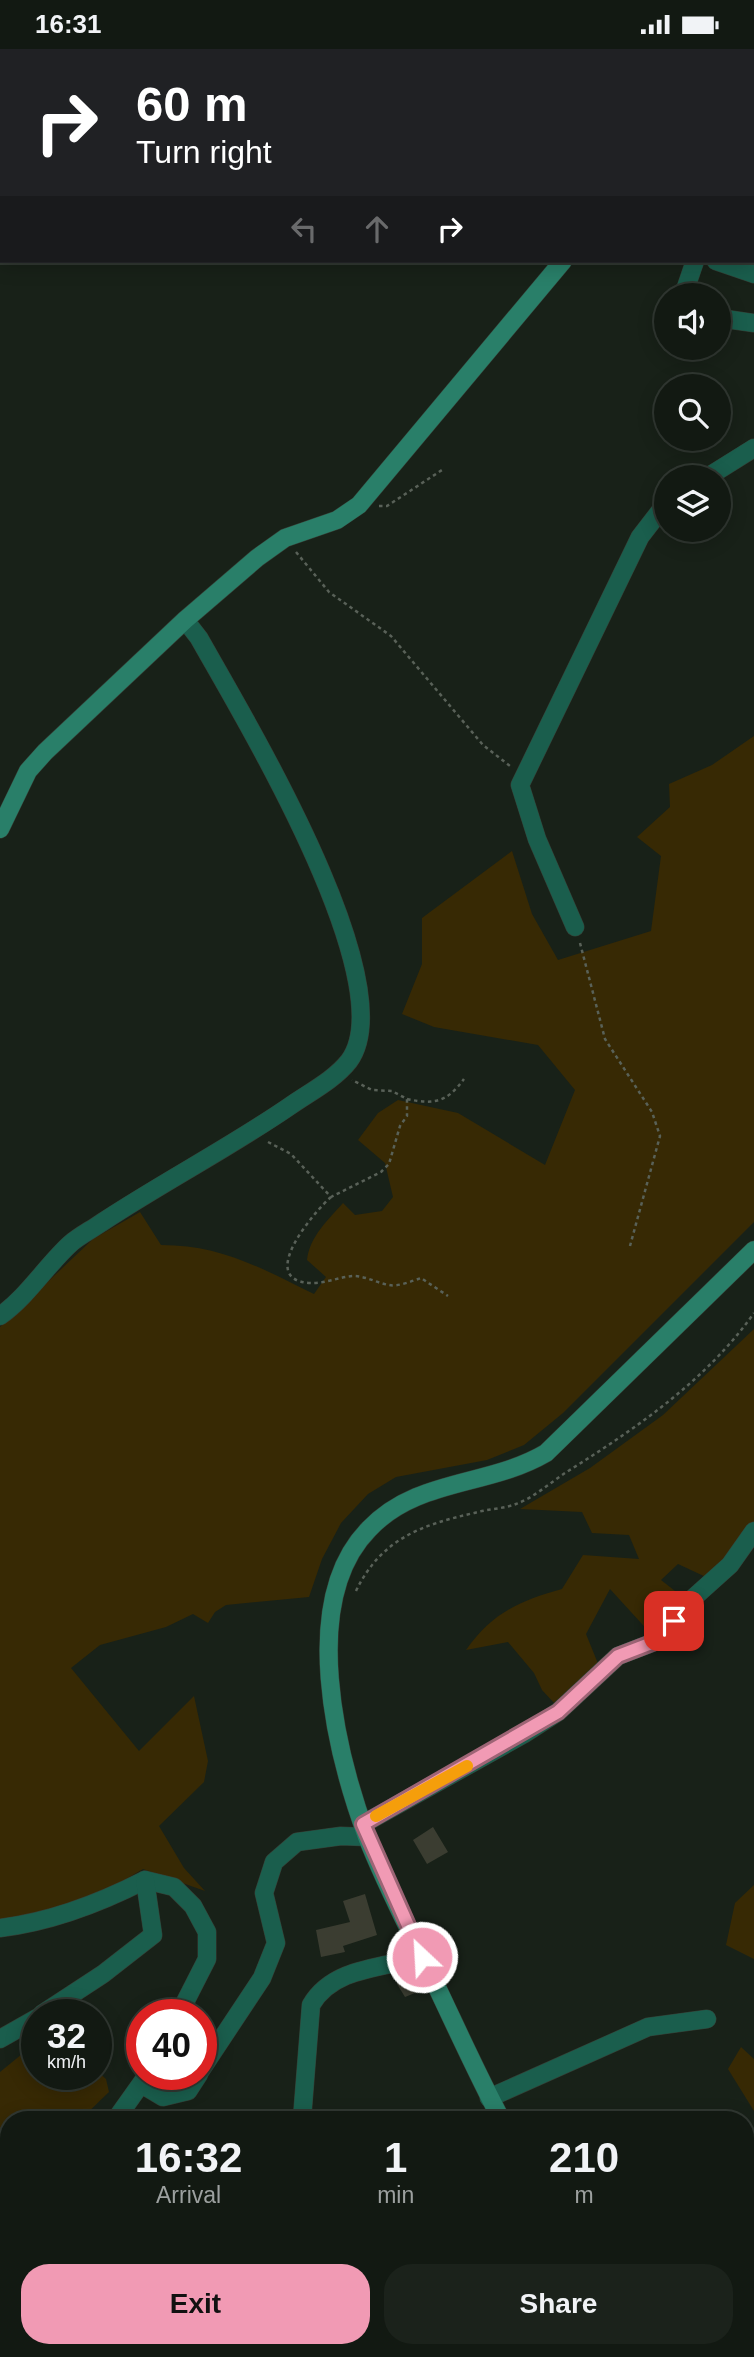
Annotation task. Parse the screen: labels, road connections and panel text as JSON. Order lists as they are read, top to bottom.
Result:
{
  "page": {
    "status": "16:31",
    "turn": ["60 m", "Turn right"],
    "speed": "32 km/h",
    "limit": "40",
    "eta": [
      "16:32",
      "Arrival",
      "1",
      "min",
      "210",
      "m"
    ],
    "buttons": ["Exit", "Share"]
  }
}
